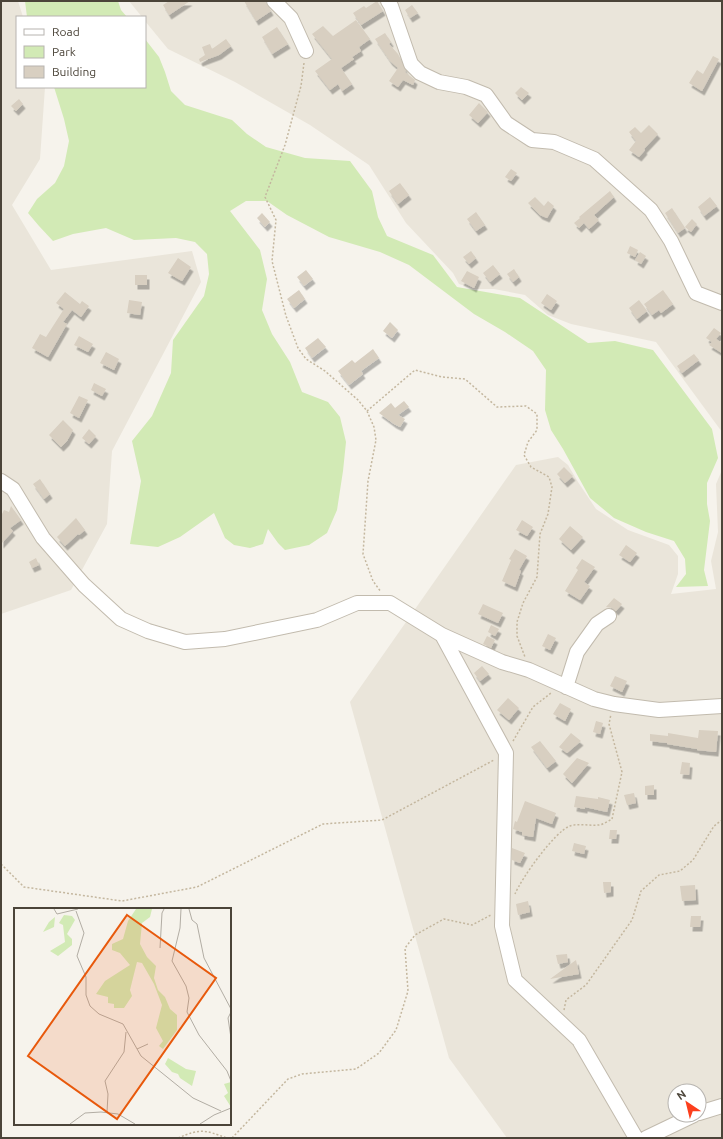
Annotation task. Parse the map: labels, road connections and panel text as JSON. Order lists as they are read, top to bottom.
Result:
{
  "legend": ["Road", "Park", "Building"],
  "north": "top left"
}
